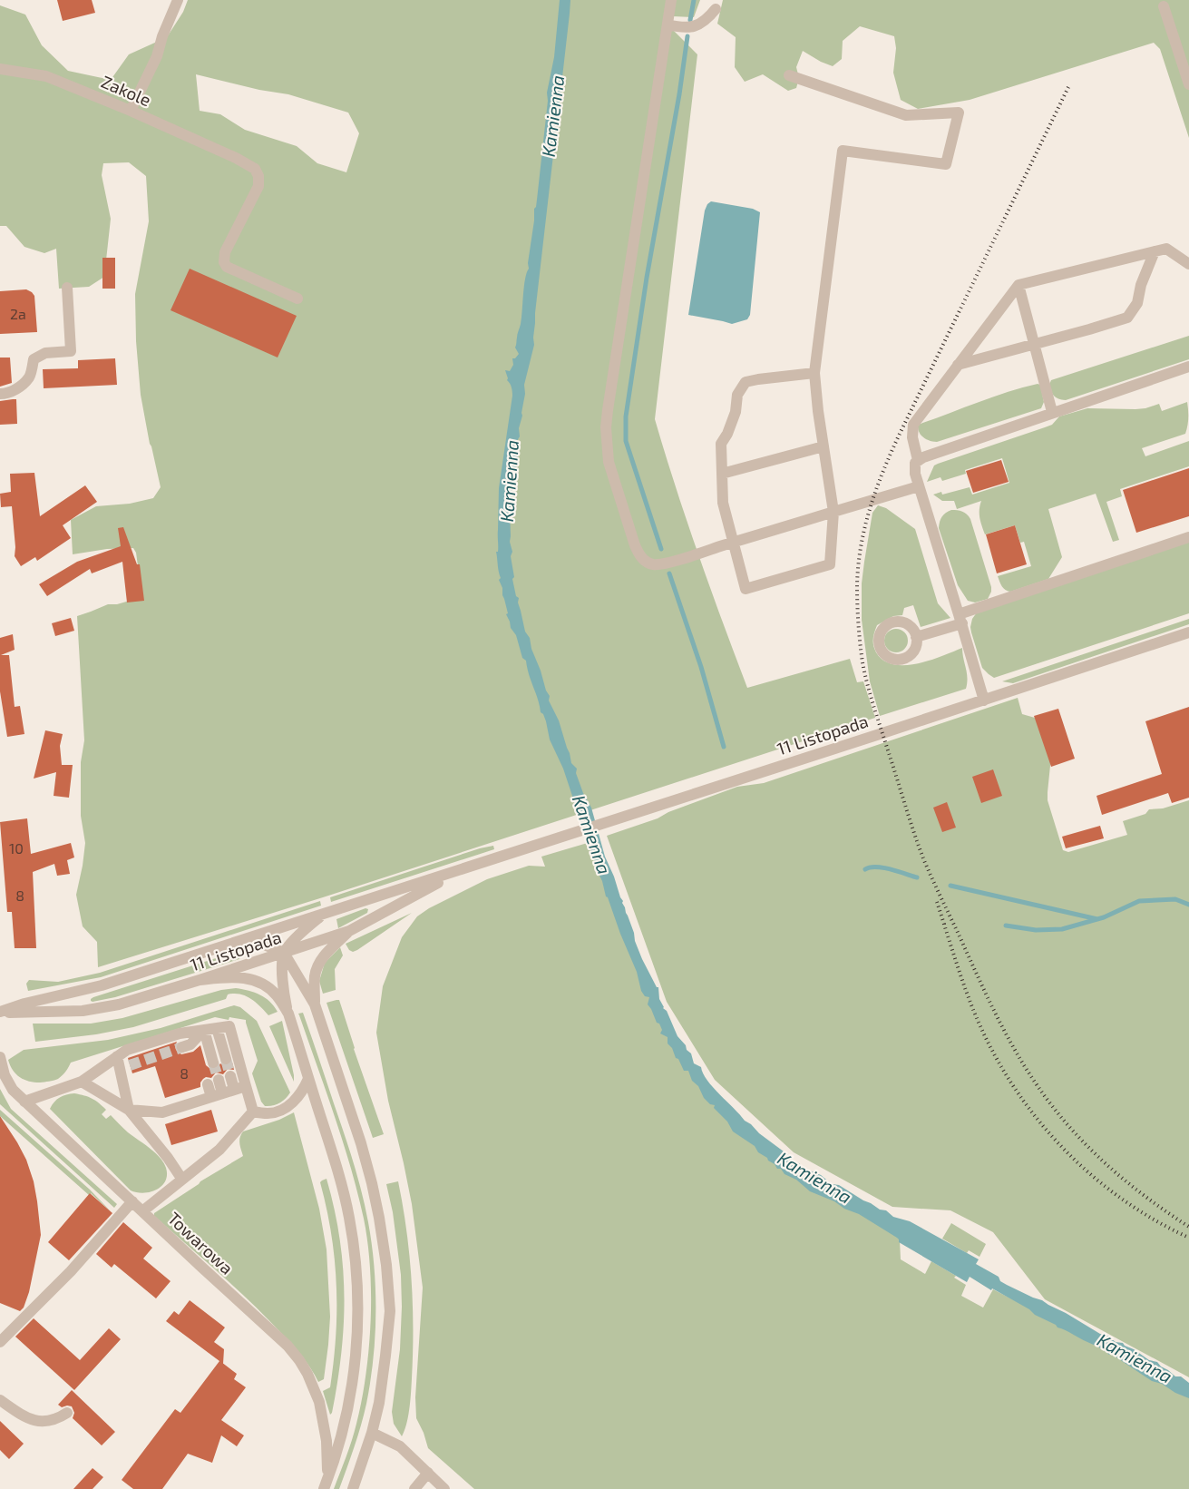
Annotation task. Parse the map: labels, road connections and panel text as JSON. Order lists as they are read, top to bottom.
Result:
{
  "streets": {
    "street": ["Zakole", "11 Listopada", "Towarowa"]
  },
  "water": ["Kamienna"],
  "house_numbers": [
    "2a",
    "10",
    "8",
    "8"
  ]
}
